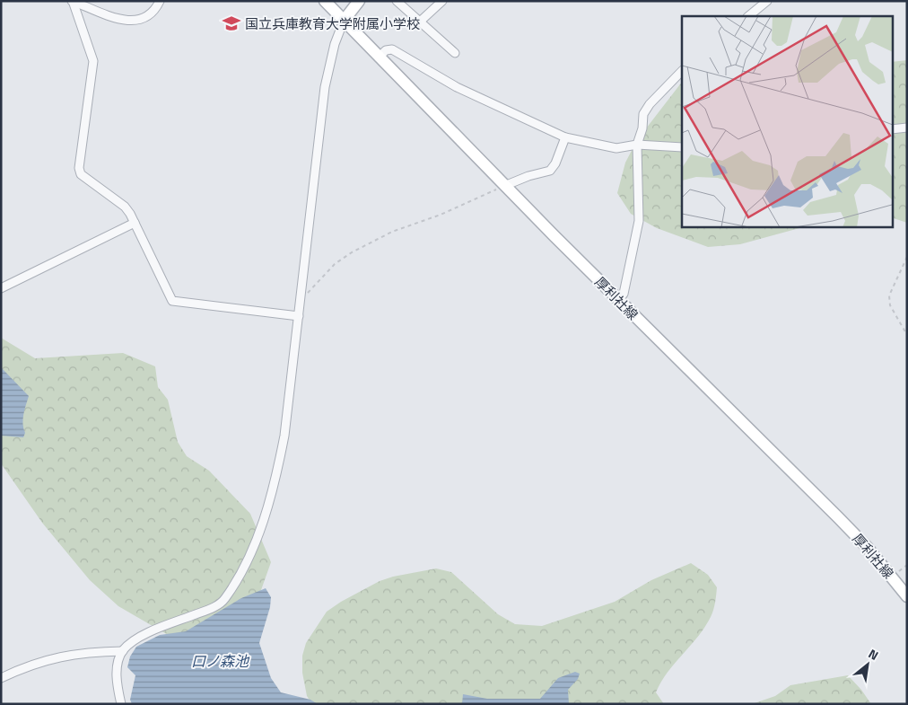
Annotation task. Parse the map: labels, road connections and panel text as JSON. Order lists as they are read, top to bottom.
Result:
{
  "streets": {
    "main road": ["厚利社線"]
  },
  "water": ["口ノ森池"],
  "places": {
    "school or university": ["国立兵庫教育大学附属小学校"]
  },
  "north": "top right"
}
